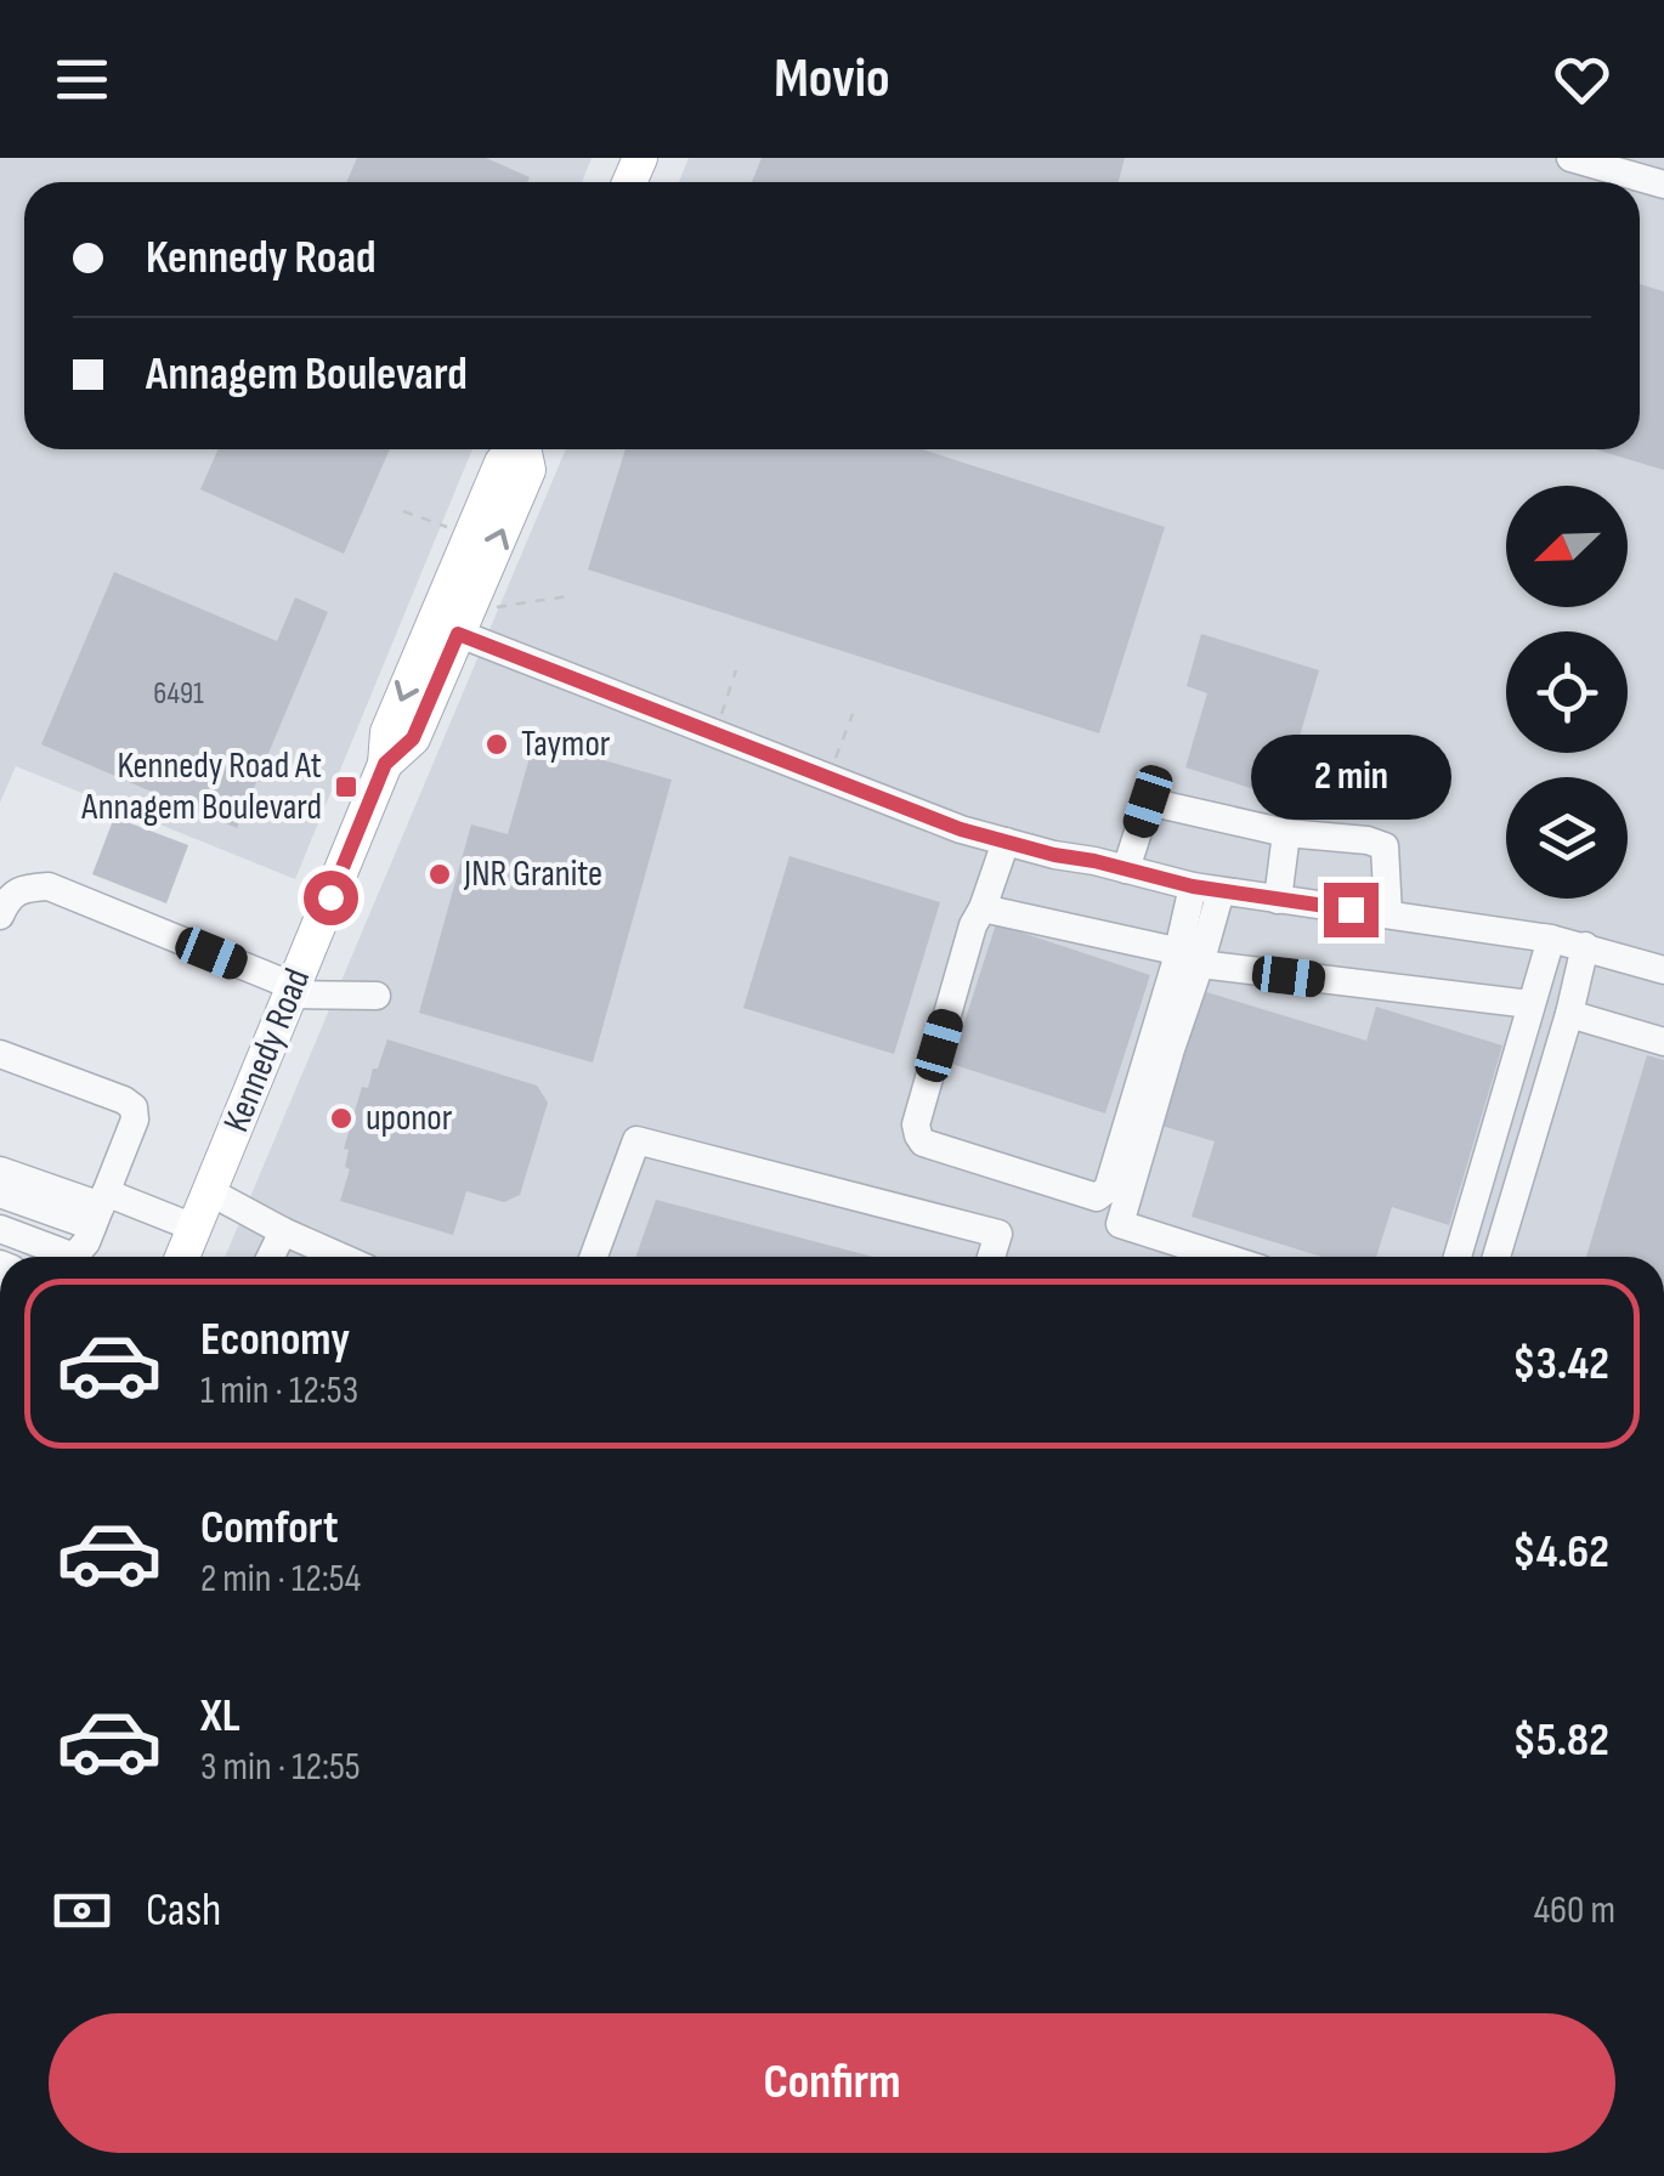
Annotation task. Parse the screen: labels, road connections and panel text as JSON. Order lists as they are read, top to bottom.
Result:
{
  "streets": {
    "main road": ["Kennedy Road"]
  },
  "places": {
    "other": ["Taymor", "JNR Granite", "uponor"],
    "transit": ["Kennedy Road At Annagem Boulevard"]
  },
  "house_numbers": ["6491"],
  "north": "bottom left",
  "page": {
    "header": "Movio",
    "banner": ["Kennedy Road", "Annagem Boulevard"],
    "bubble": "2 min",
    "list": [
      {
        "name": "Economy",
        "note": "1 min · 12:53",
        "value": "$3.42"
      },
      {
        "name": "Comfort",
        "note": "2 min · 12:54",
        "value": "$4.62"
      },
      {
        "name": "XL",
        "note": "3 min · 12:55",
        "value": "$5.82"
      }
    ],
    "pay": ["Cash", "460 m"],
    "buttons": "Confirm"
  }
}
